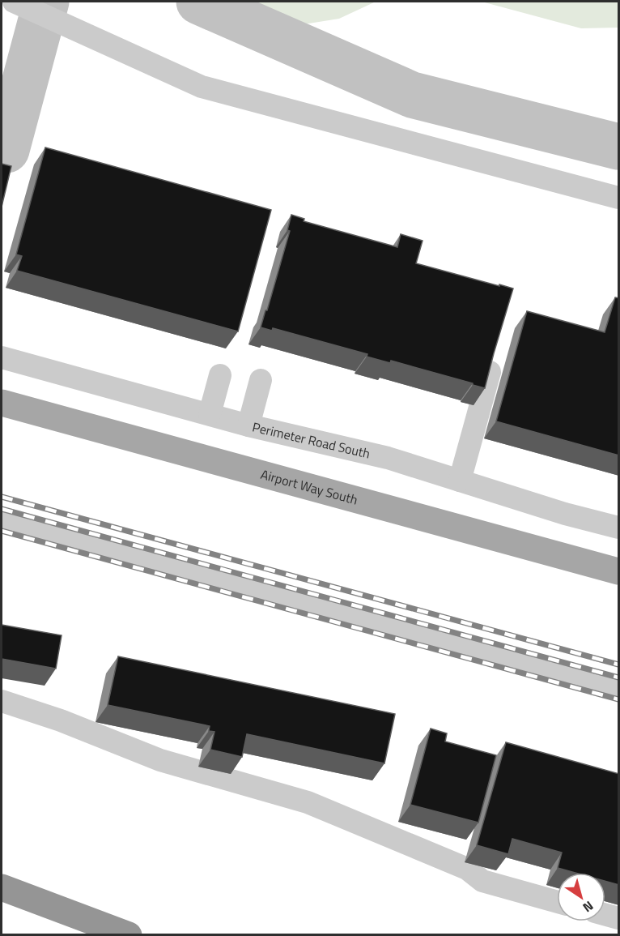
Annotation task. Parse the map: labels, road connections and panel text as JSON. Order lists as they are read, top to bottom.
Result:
{
  "streets": {
    "main road": ["Airport Way South"],
    "street": ["Perimeter Road South"]
  },
  "north": "bottom right"
}
